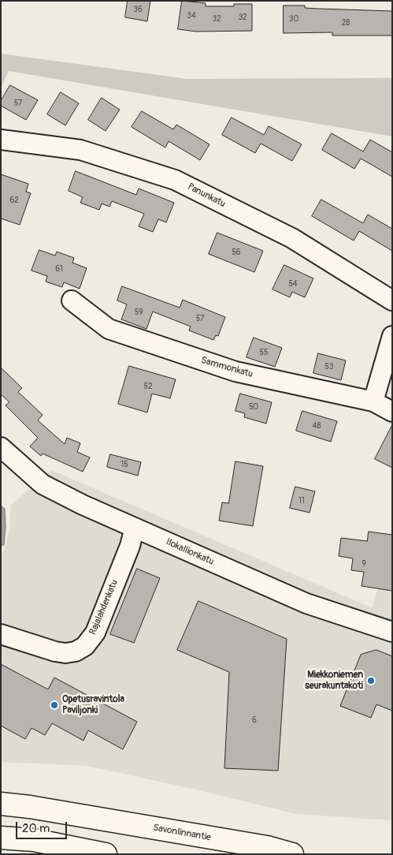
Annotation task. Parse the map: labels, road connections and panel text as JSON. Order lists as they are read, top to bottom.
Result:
{
  "streets": {
    "highway": ["Savonlinnantie"],
    "street": [
      "Panunkatu",
      "Sammonkatu",
      "Ilokallionkatu",
      "Rajalahdenkatu"
    ]
  },
  "crossings": [
    ["Ilokallionkatu", "Rajalahdenkatu"]
  ],
  "places": ["Miekkoniemen seurakuntakoti", "Opetusravintola Paviljonki"],
  "house_numbers": [
    "36",
    "34",
    "32",
    "32",
    "30",
    "28",
    "57",
    "62",
    "56",
    "61",
    "54",
    "59",
    "57",
    "55",
    "53",
    "52",
    "50",
    "48",
    "15",
    "11",
    "9",
    "6"
  ],
  "scale_bar": "20 m"
}
